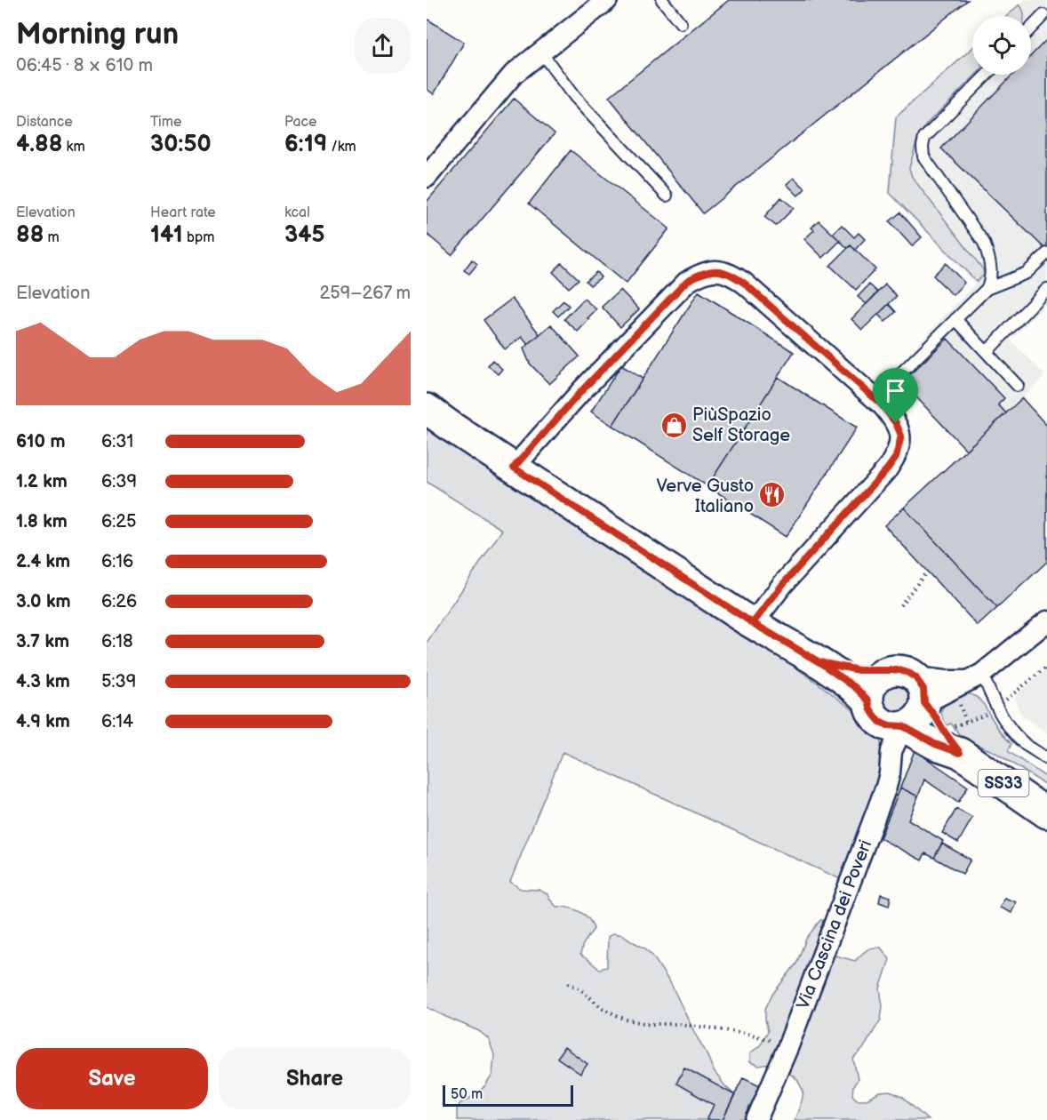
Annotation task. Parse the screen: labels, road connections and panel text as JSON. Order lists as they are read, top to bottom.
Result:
{
  "streets": {
    "main road": ["SS33"],
    "street": ["Via Cascina dei Poveri"]
  },
  "places": {
    "shop": ["PiùSpazio Self Storage"],
    "restaurant": ["Verve Gusto Italiano"]
  },
  "scale_bar": "50 m",
  "page": {
    "heading": ["Morning run", "06:45 · 8 × 610 m"],
    "stats": [
      ["Distance", "4.88 km"],
      ["Time", "30:50"],
      ["Pace", "6:19 /km"],
      ["Elevation", "88 m"],
      ["Heart rate", "141 bpm"],
      ["kcal", "345"]
    ],
    "chart": ["Elevation", "259–267 m"],
    "list": [
      {
        "name": "610 m",
        "note": "6:31"
      },
      {
        "name": "1.2 km",
        "note": "6:39"
      },
      {
        "name": "1.8 km",
        "note": "6:25"
      },
      {
        "name": "2.4 km",
        "note": "6:16"
      },
      {
        "name": "3.0 km",
        "note": "6:26"
      },
      {
        "name": "3.7 km",
        "note": "6:18"
      },
      {
        "name": "4.3 km",
        "note": "5:39"
      },
      {
        "name": "4.9 km",
        "note": "6:14"
      }
    ],
    "buttons": ["Save", "Share"],
    "scale": "50 m"
  }
}
